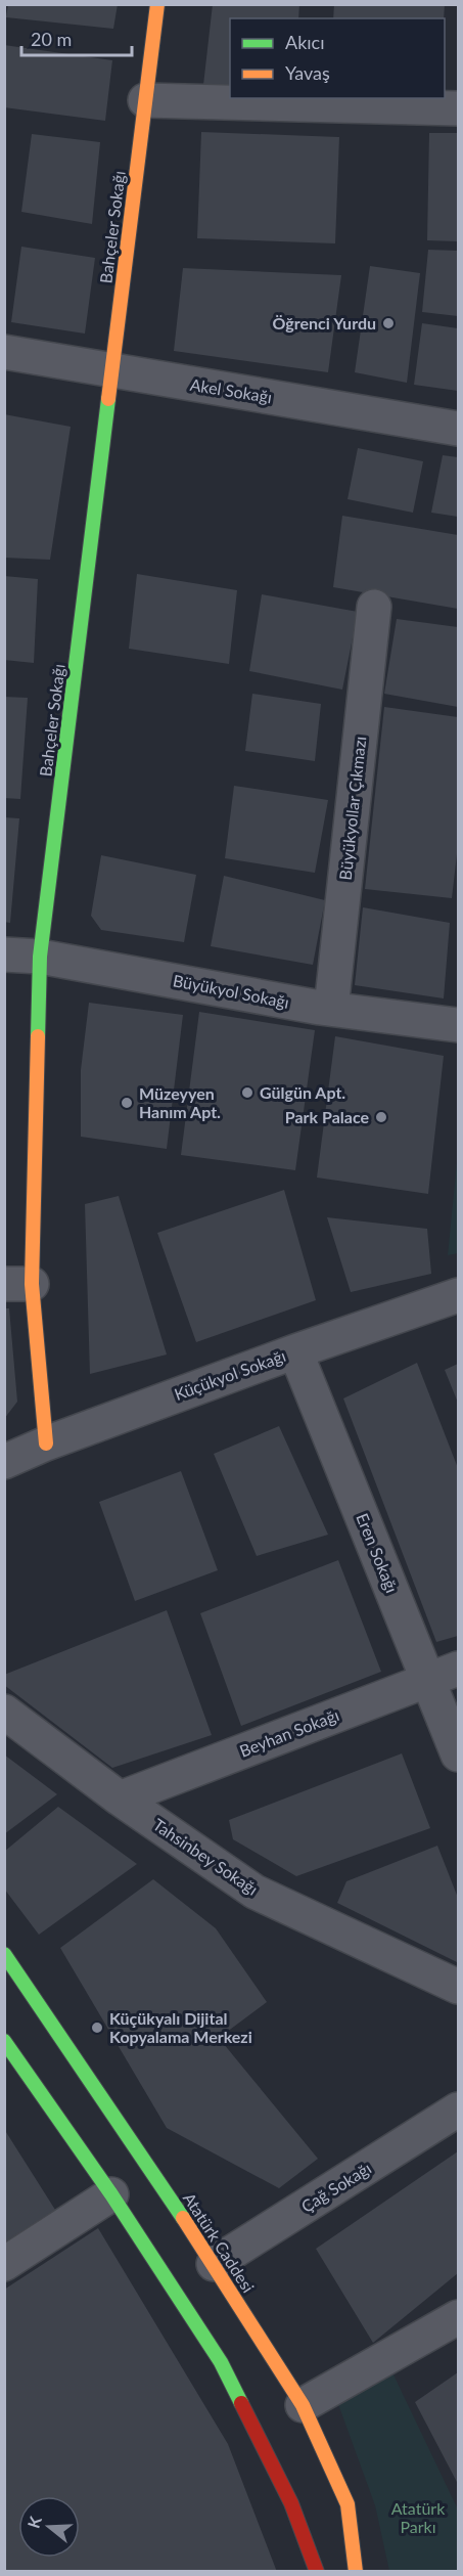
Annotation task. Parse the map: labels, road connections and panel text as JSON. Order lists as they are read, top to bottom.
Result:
{
  "streets": {
    "street": [
      "Bahçeler Sokağı",
      "Akel Sokağı",
      "Büyükyollar Çıkmazı",
      "Büyükyol Sokağı",
      "Küçükyol Sokağı",
      "Eren Sokağı",
      "Beyhan Sokağı",
      "Tahsinbey Sokağı",
      "Çağ Sokağı",
      "Atatürk Caddesi"
    ]
  },
  "crossings": [
    ["Bahçeler Sokağı", "Akel Sokağı"],
    ["Bahçeler Sokağı", "Büyükyol Sokağı"],
    ["Bahçeler Sokağı", "Küçükyol Sokağı"],
    ["Büyükyollar Çıkmazı", "Büyükyol Sokağı"],
    ["Küçükyol Sokağı", "Eren Sokağı"],
    ["Eren Sokağı", "Beyhan Sokağı"],
    ["Beyhan Sokağı", "Tahsinbey Sokağı"],
    ["Çağ Sokağı", "Atatürk Caddesi"]
  ],
  "parks": ["Atatürk Parkı"],
  "places": [
    "Öğrenci Yurdu",
    "Gülgün Apt.",
    "Müzeyyen Hanım Apt.",
    "Park Palace",
    "Küçükyalı Dijital Kopyalama Merkezi"
  ],
  "legend": ["Akıcı", "Yavaş"],
  "scale_bar": "20 m",
  "north": "left"
}
